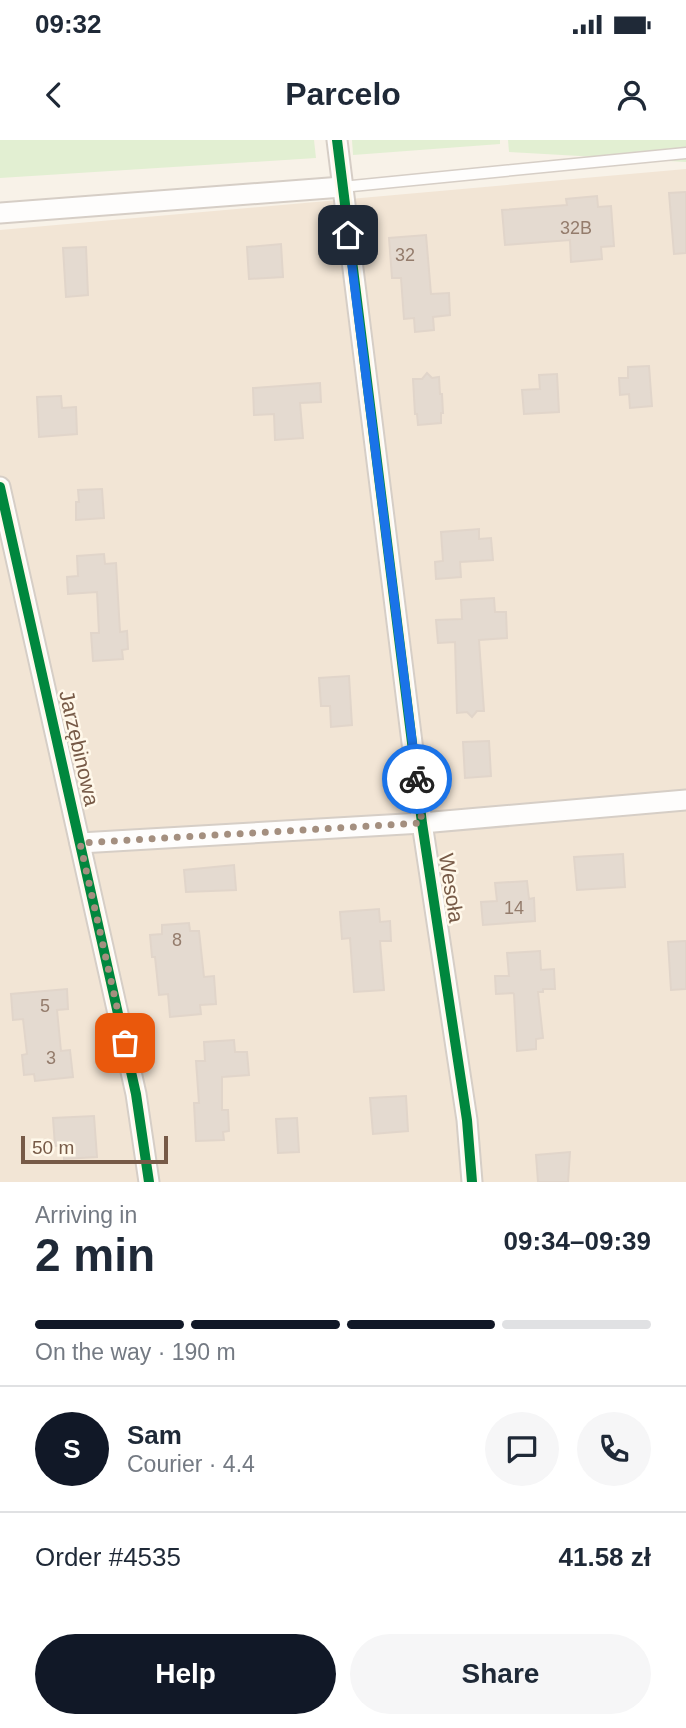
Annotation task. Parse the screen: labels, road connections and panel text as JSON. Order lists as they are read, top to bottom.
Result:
{
  "streets": {
    "street": ["Jarzębinowa", "Wesoła"]
  },
  "house_numbers": [
    "32B",
    "32",
    "14",
    "8",
    "5",
    "3"
  ],
  "scale_bar": "50 m",
  "page": {
    "status": "09:32",
    "header": "Parcelo",
    "scale": "50 m",
    "heading": ["2 min", "Arriving in", "09:34–09:39"],
    "panel": [
      "Sam",
      "Courier · 4.4",
      "Order #4535",
      "41.58 zł"
    ],
    "bar": "On the way · 190 m",
    "round": "S",
    "buttons": ["Help", "Share"]
  }
}
